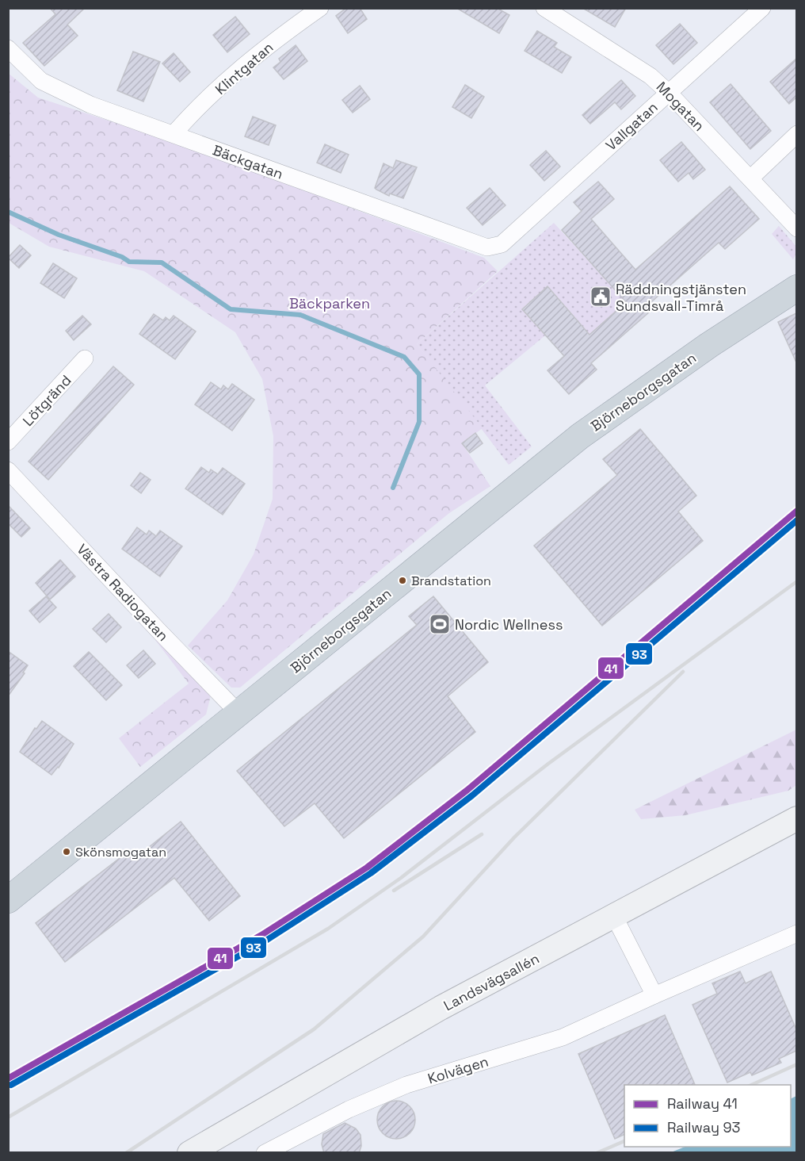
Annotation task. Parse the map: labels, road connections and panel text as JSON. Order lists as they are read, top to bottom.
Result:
{
  "streets": {
    "highway": ["Björneborgsgatan"],
    "main road": ["Landsvägsallén"],
    "street": [
      "Klintgatan",
      "Mogatan",
      "Vallgatan",
      "Bäckgatan",
      "Lötgränd",
      "Västra Radiogatan",
      "Kolvägen"
    ]
  },
  "crossings": [
    ["Klintgatan", "Bäckgatan"],
    ["Mogatan", "Vallgatan"],
    ["Vallgatan", "Bäckgatan"],
    ["Björneborgsgatan", "Västra Radiogatan"]
  ],
  "parks": ["Bäckparken"],
  "places": {
    "public building": ["Räddningstjänsten Sundsvall-Timrå"],
    "other": ["Brandstation", "Skönsmogatan"],
    "sports": ["Nordic Wellness"]
  },
  "lines": ["rail line 41", "rail line 93"],
  "legend": ["Railway 41", "Railway 93"]
}
